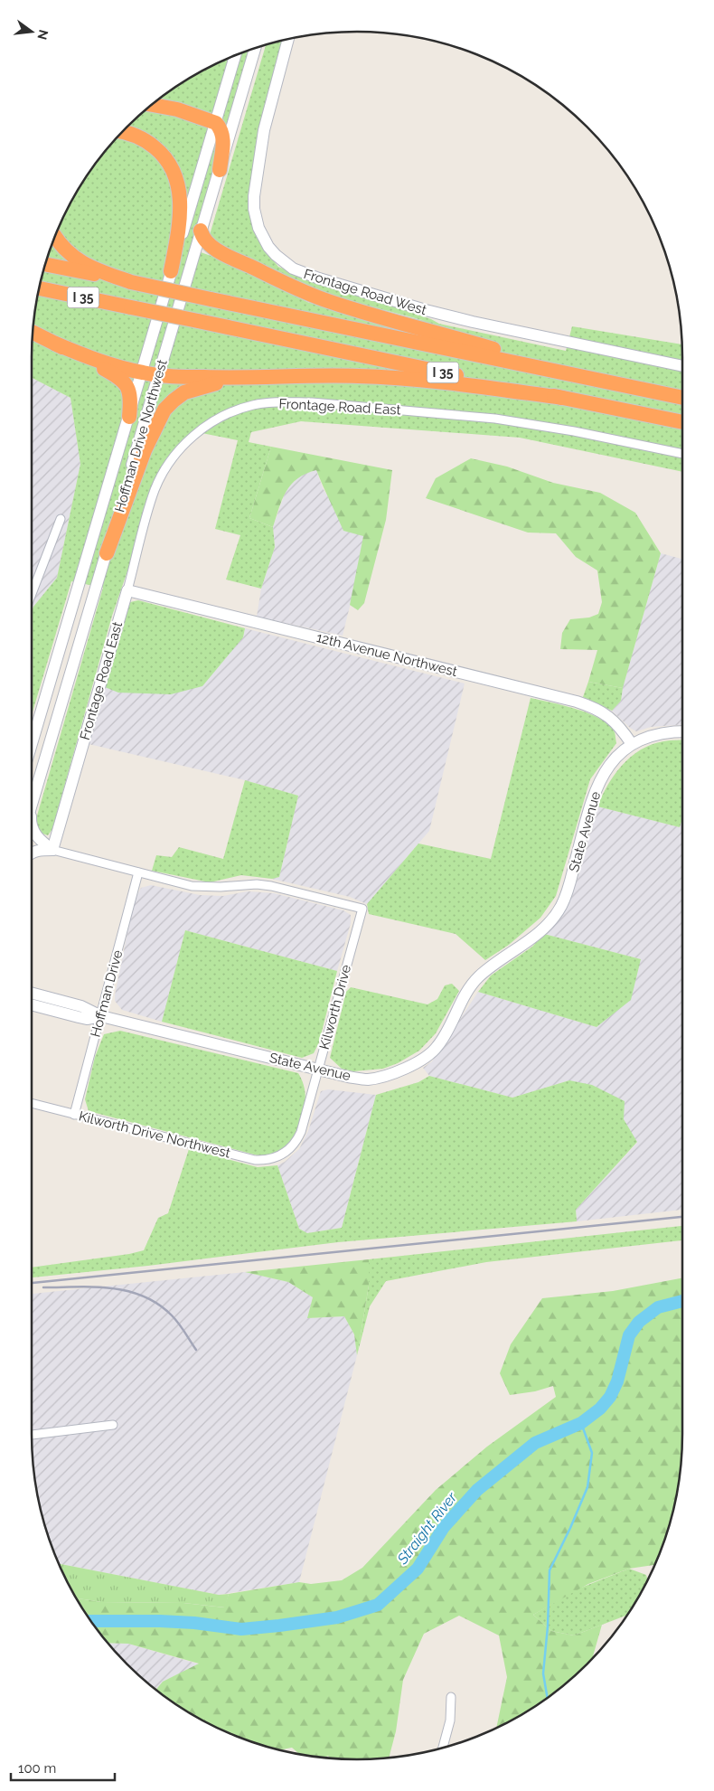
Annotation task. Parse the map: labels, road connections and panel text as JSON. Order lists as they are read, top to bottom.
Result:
{
  "streets": {
    "highway": ["I 35"],
    "street": [
      "Frontage Road West",
      "Frontage Road East",
      "Hoffman Drive Northwest",
      "12th Avenue Northwest",
      "State Avenue",
      "Hoffman Drive",
      "Kilworth Drive",
      "Kilworth Drive Northwest"
    ]
  },
  "crossings": [
    ["Frontage Road East", "12th Avenue Northwest"],
    ["12th Avenue Northwest", "State Avenue"],
    ["State Avenue", "Hoffman Drive"],
    ["State Avenue", "Kilworth Drive"],
    ["Hoffman Drive", "Kilworth Drive"],
    ["Hoffman Drive", "Kilworth Drive Northwest"],
    ["Kilworth Drive", "Kilworth Drive Northwest"]
  ],
  "water": ["Straight River"],
  "scale_bar": "100 m",
  "north": "right"
}
